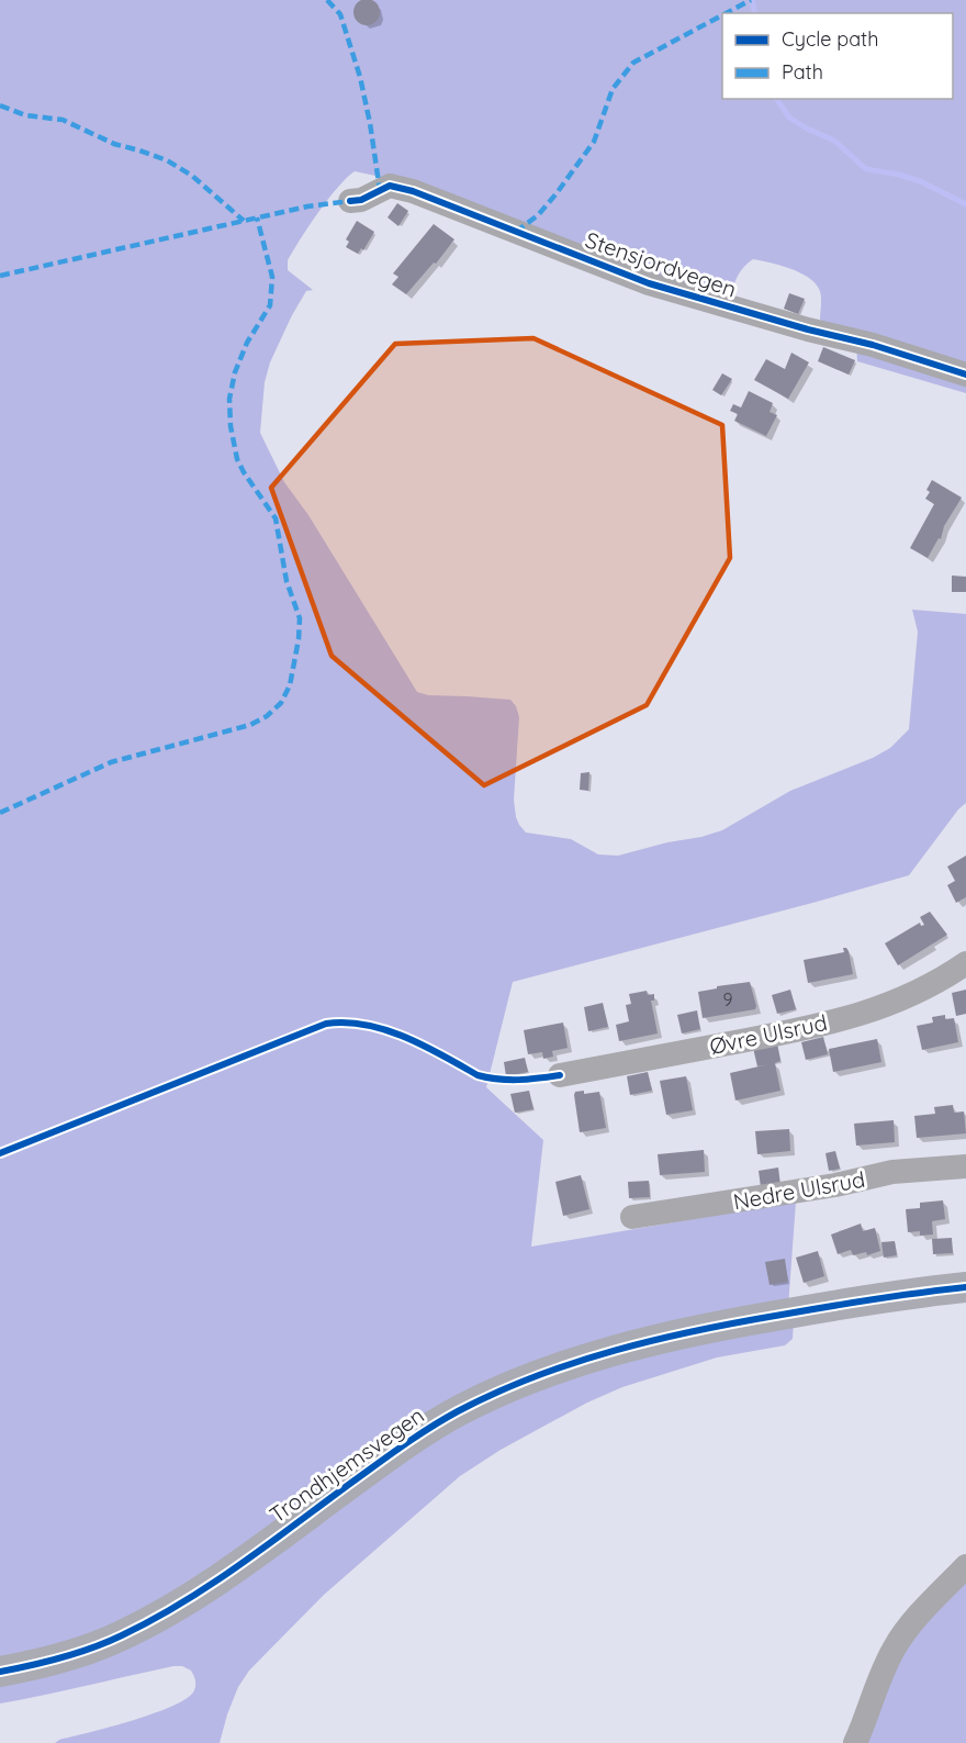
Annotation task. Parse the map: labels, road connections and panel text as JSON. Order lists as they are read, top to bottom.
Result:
{
  "streets": {
    "main road": ["Trondhjemsvegen"],
    "street": ["Stensjordvegen", "Øvre Ulsrud", "Nedre Ulsrud"]
  },
  "house_numbers": ["9"],
  "legend": ["Cycle path", "Path"]
}
